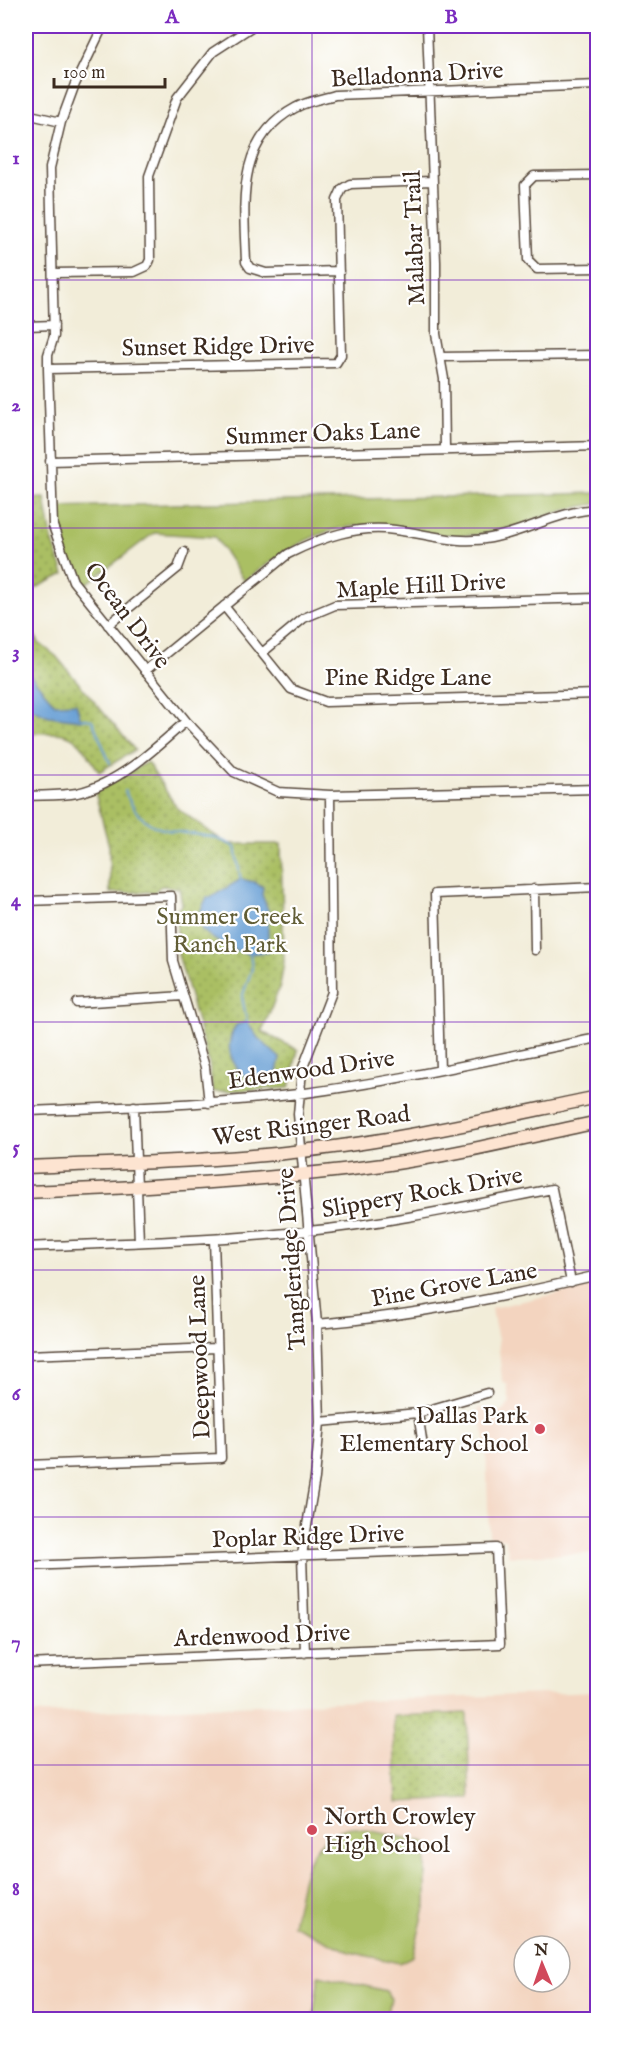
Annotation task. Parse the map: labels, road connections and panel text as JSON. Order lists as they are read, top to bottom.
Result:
{
  "streets": {
    "main road": ["West Risinger Road"],
    "street": [
      "Belladonna Drive",
      "Malabar Trail",
      "Sunset Ridge Drive",
      "Summer Oaks Lane",
      "Maple Hill Drive",
      "Ocean Drive",
      "Pine Ridge Lane",
      "Edenwood Drive",
      "Slippery Rock Drive",
      "Tangleridge Drive",
      "Pine Grove Lane",
      "Deepwood Lane",
      "Poplar Ridge Drive",
      "Ardenwood Drive"
    ]
  },
  "crossings": [
    ["Belladonna Drive", "Malabar Trail"],
    ["Belladonna Drive", "Sunset Ridge Drive"],
    ["Malabar Trail", "Sunset Ridge Drive"],
    ["Malabar Trail", "Summer Oaks Lane"],
    ["Sunset Ridge Drive", "Ocean Drive"],
    ["Summer Oaks Lane", "Ocean Drive"],
    ["Maple Hill Drive", "Pine Ridge Lane"],
    ["Ocean Drive", "Tangleridge Drive"],
    ["Edenwood Drive", "Tangleridge Drive"],
    ["West Risinger Road", "Tangleridge Drive"],
    ["Slippery Rock Drive", "Tangleridge Drive"],
    ["Slippery Rock Drive", "Pine Grove Lane"],
    ["Slippery Rock Drive", "Deepwood Lane"],
    ["Tangleridge Drive", "Pine Grove Lane"],
    ["Tangleridge Drive", "Poplar Ridge Drive"],
    ["Tangleridge Drive", "Ardenwood Drive"],
    ["Poplar Ridge Drive", "Ardenwood Drive"]
  ],
  "parks": ["Summer Creek Ranch Park"],
  "places": ["Dallas Park Elementary School", "North Crowley High School"],
  "scale_bar": "100 m",
  "north": "top",
  "grid": {
    "columns": ["A", "B"],
    "rows": [
      "1",
      "2",
      "3",
      "4",
      "5",
      "6",
      "7",
      "8"
    ]
  }
}
